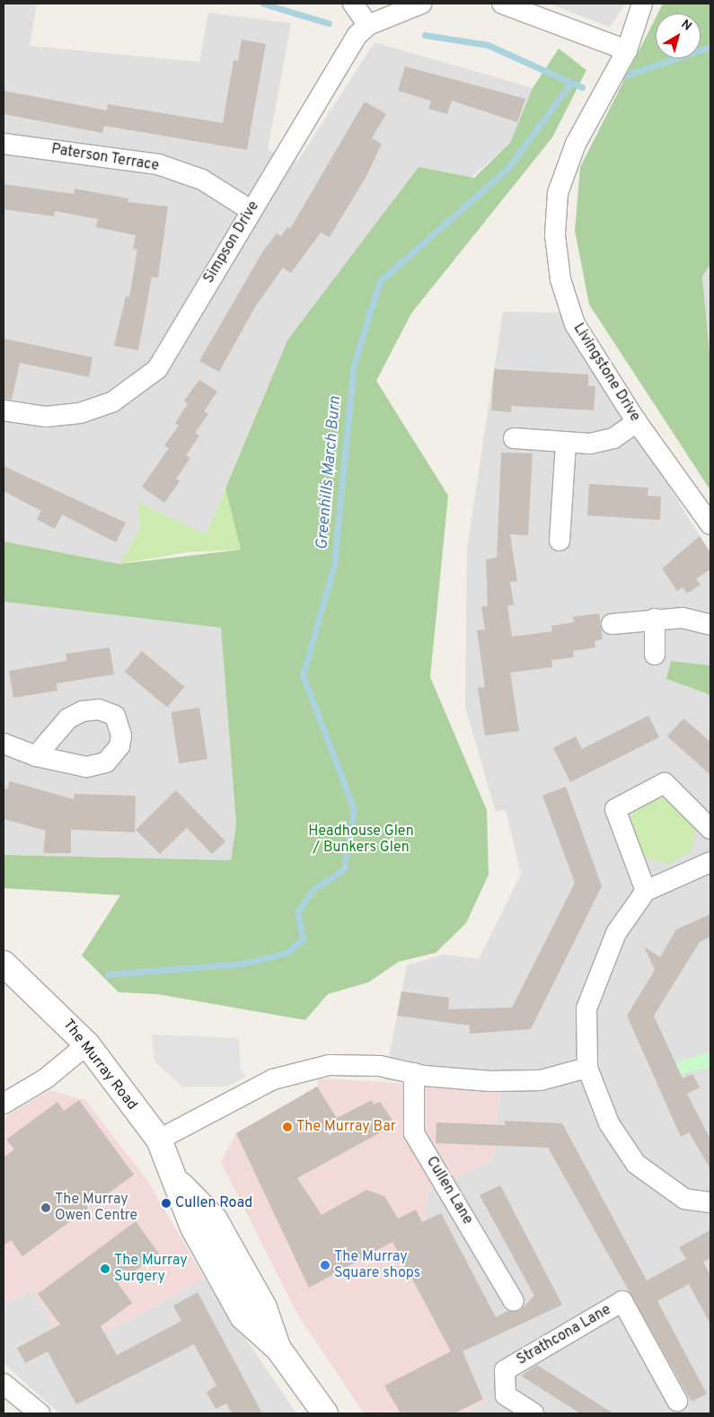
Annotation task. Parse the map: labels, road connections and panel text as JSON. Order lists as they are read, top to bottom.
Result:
{
  "streets": {
    "street": [
      "Paterson Terrace",
      "Simpson Drive",
      "Livingstone Drive",
      "The Murray Road",
      "Cullen Lane",
      "Strathcona Lane"
    ]
  },
  "crossings": [
    ["Paterson Terrace", "Simpson Drive"]
  ],
  "water": ["Greenhills March Burn"],
  "parks": ["Headhouse Glen / Bunkers Glen"],
  "places": [
    "The Murray Bar",
    "Cullen Road",
    "The Murray Owen Centre",
    "The Murray Square shops",
    "The Murray Surgery"
  ],
  "north": "top right"
}
